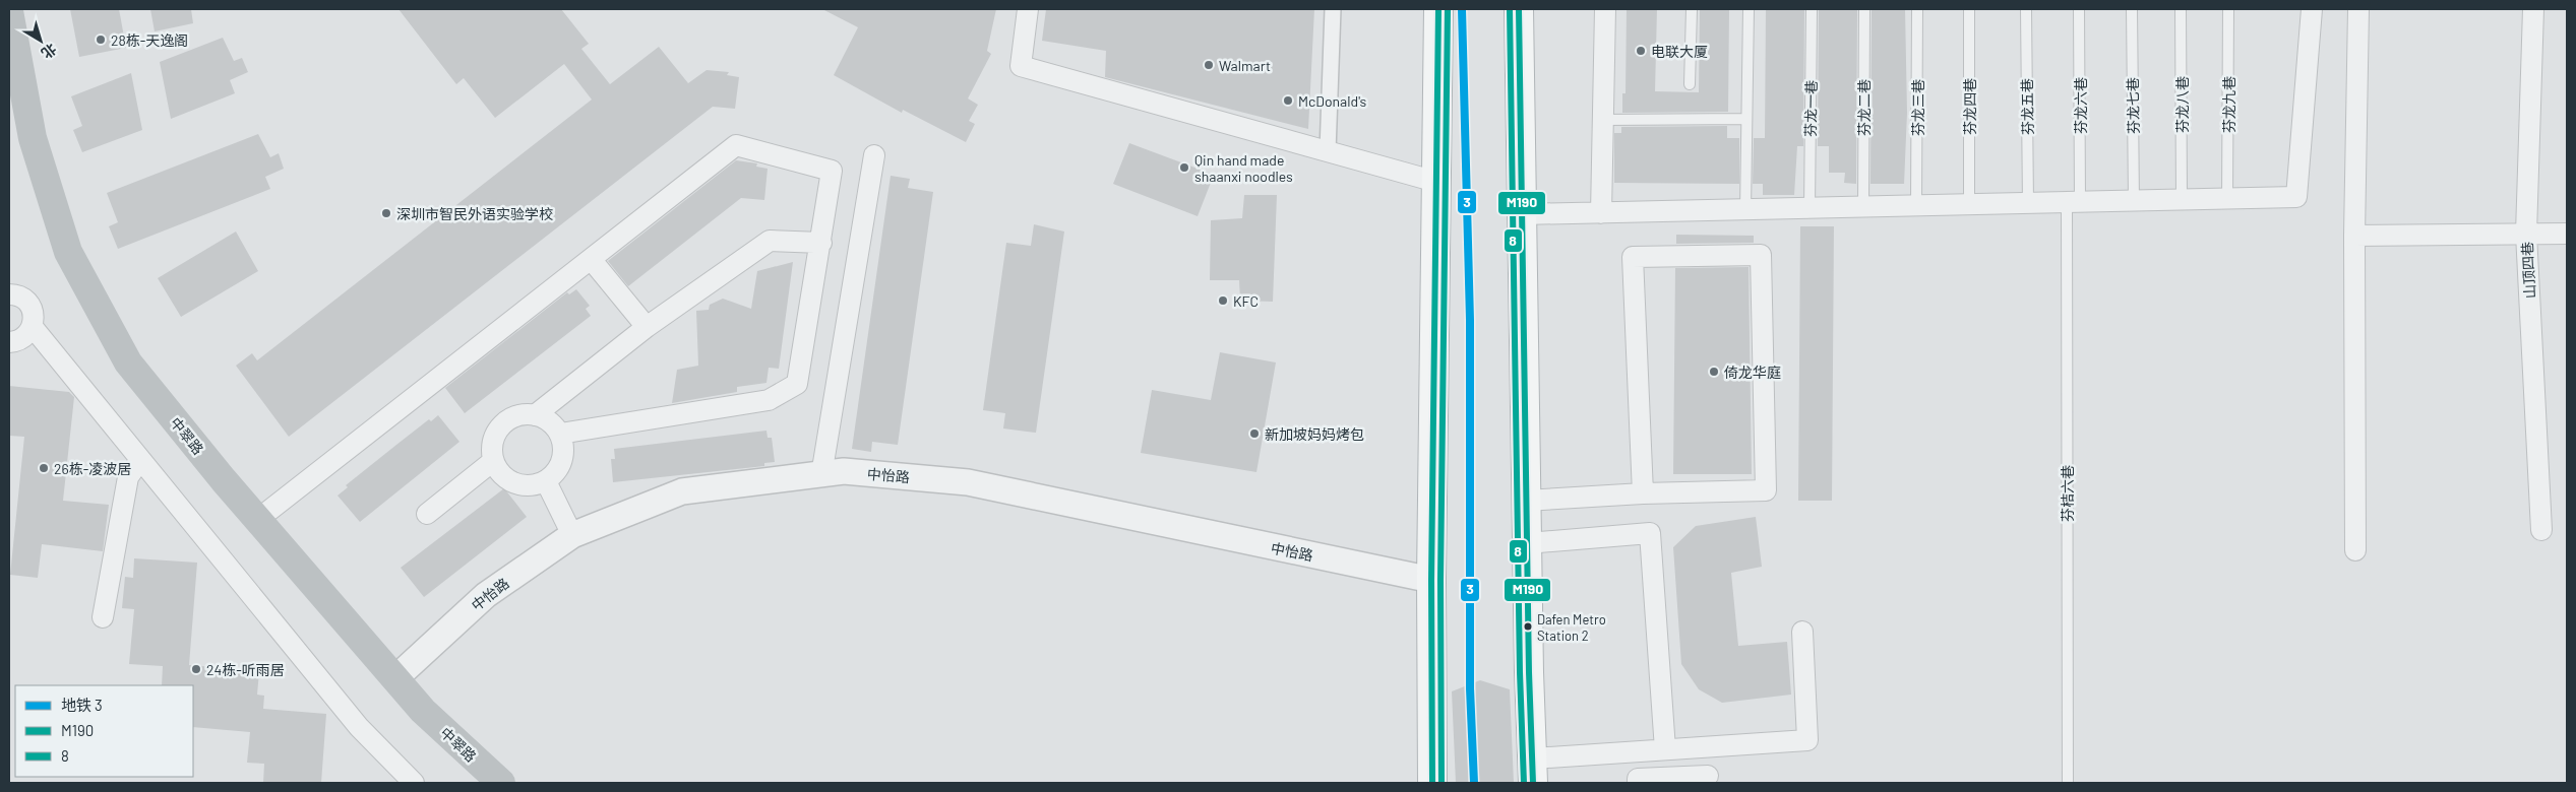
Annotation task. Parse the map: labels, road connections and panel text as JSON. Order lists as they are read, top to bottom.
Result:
{
  "streets": {
    "main road": ["中翠路"],
    "street": ["山顶四巷", "中怡路"],
    "lane": [
      "芬龙八巷",
      "芬龙九巷",
      "芬龙六巷",
      "芬龙七巷",
      "芬龙四巷",
      "芬龙五巷",
      "芬龙二巷",
      "芬龙三巷",
      "芬龙一巷",
      "芬桔六巷"
    ]
  },
  "crossings": [
    ["芬龙六巷", "芬桔六巷"],
    ["中翠路", "中怡路"]
  ],
  "places": [
    "28栋-天逸阁",
    "电联大厦",
    "Walmart",
    "McDonald's",
    "Qin hand made shaanxi noodles",
    "深圳市智民外语实验学校",
    "KFC",
    "倚龙华庭",
    "新加坡妈妈烤包",
    "26栋-凌波居",
    "Dafen Metro Station 2",
    "24栋-听雨居"
  ],
  "lines": ["metro line 3", "transit line M190", "transit line 8"],
  "legend": ["地铁 3", "M190", "8"],
  "north": "bottom right"
}
